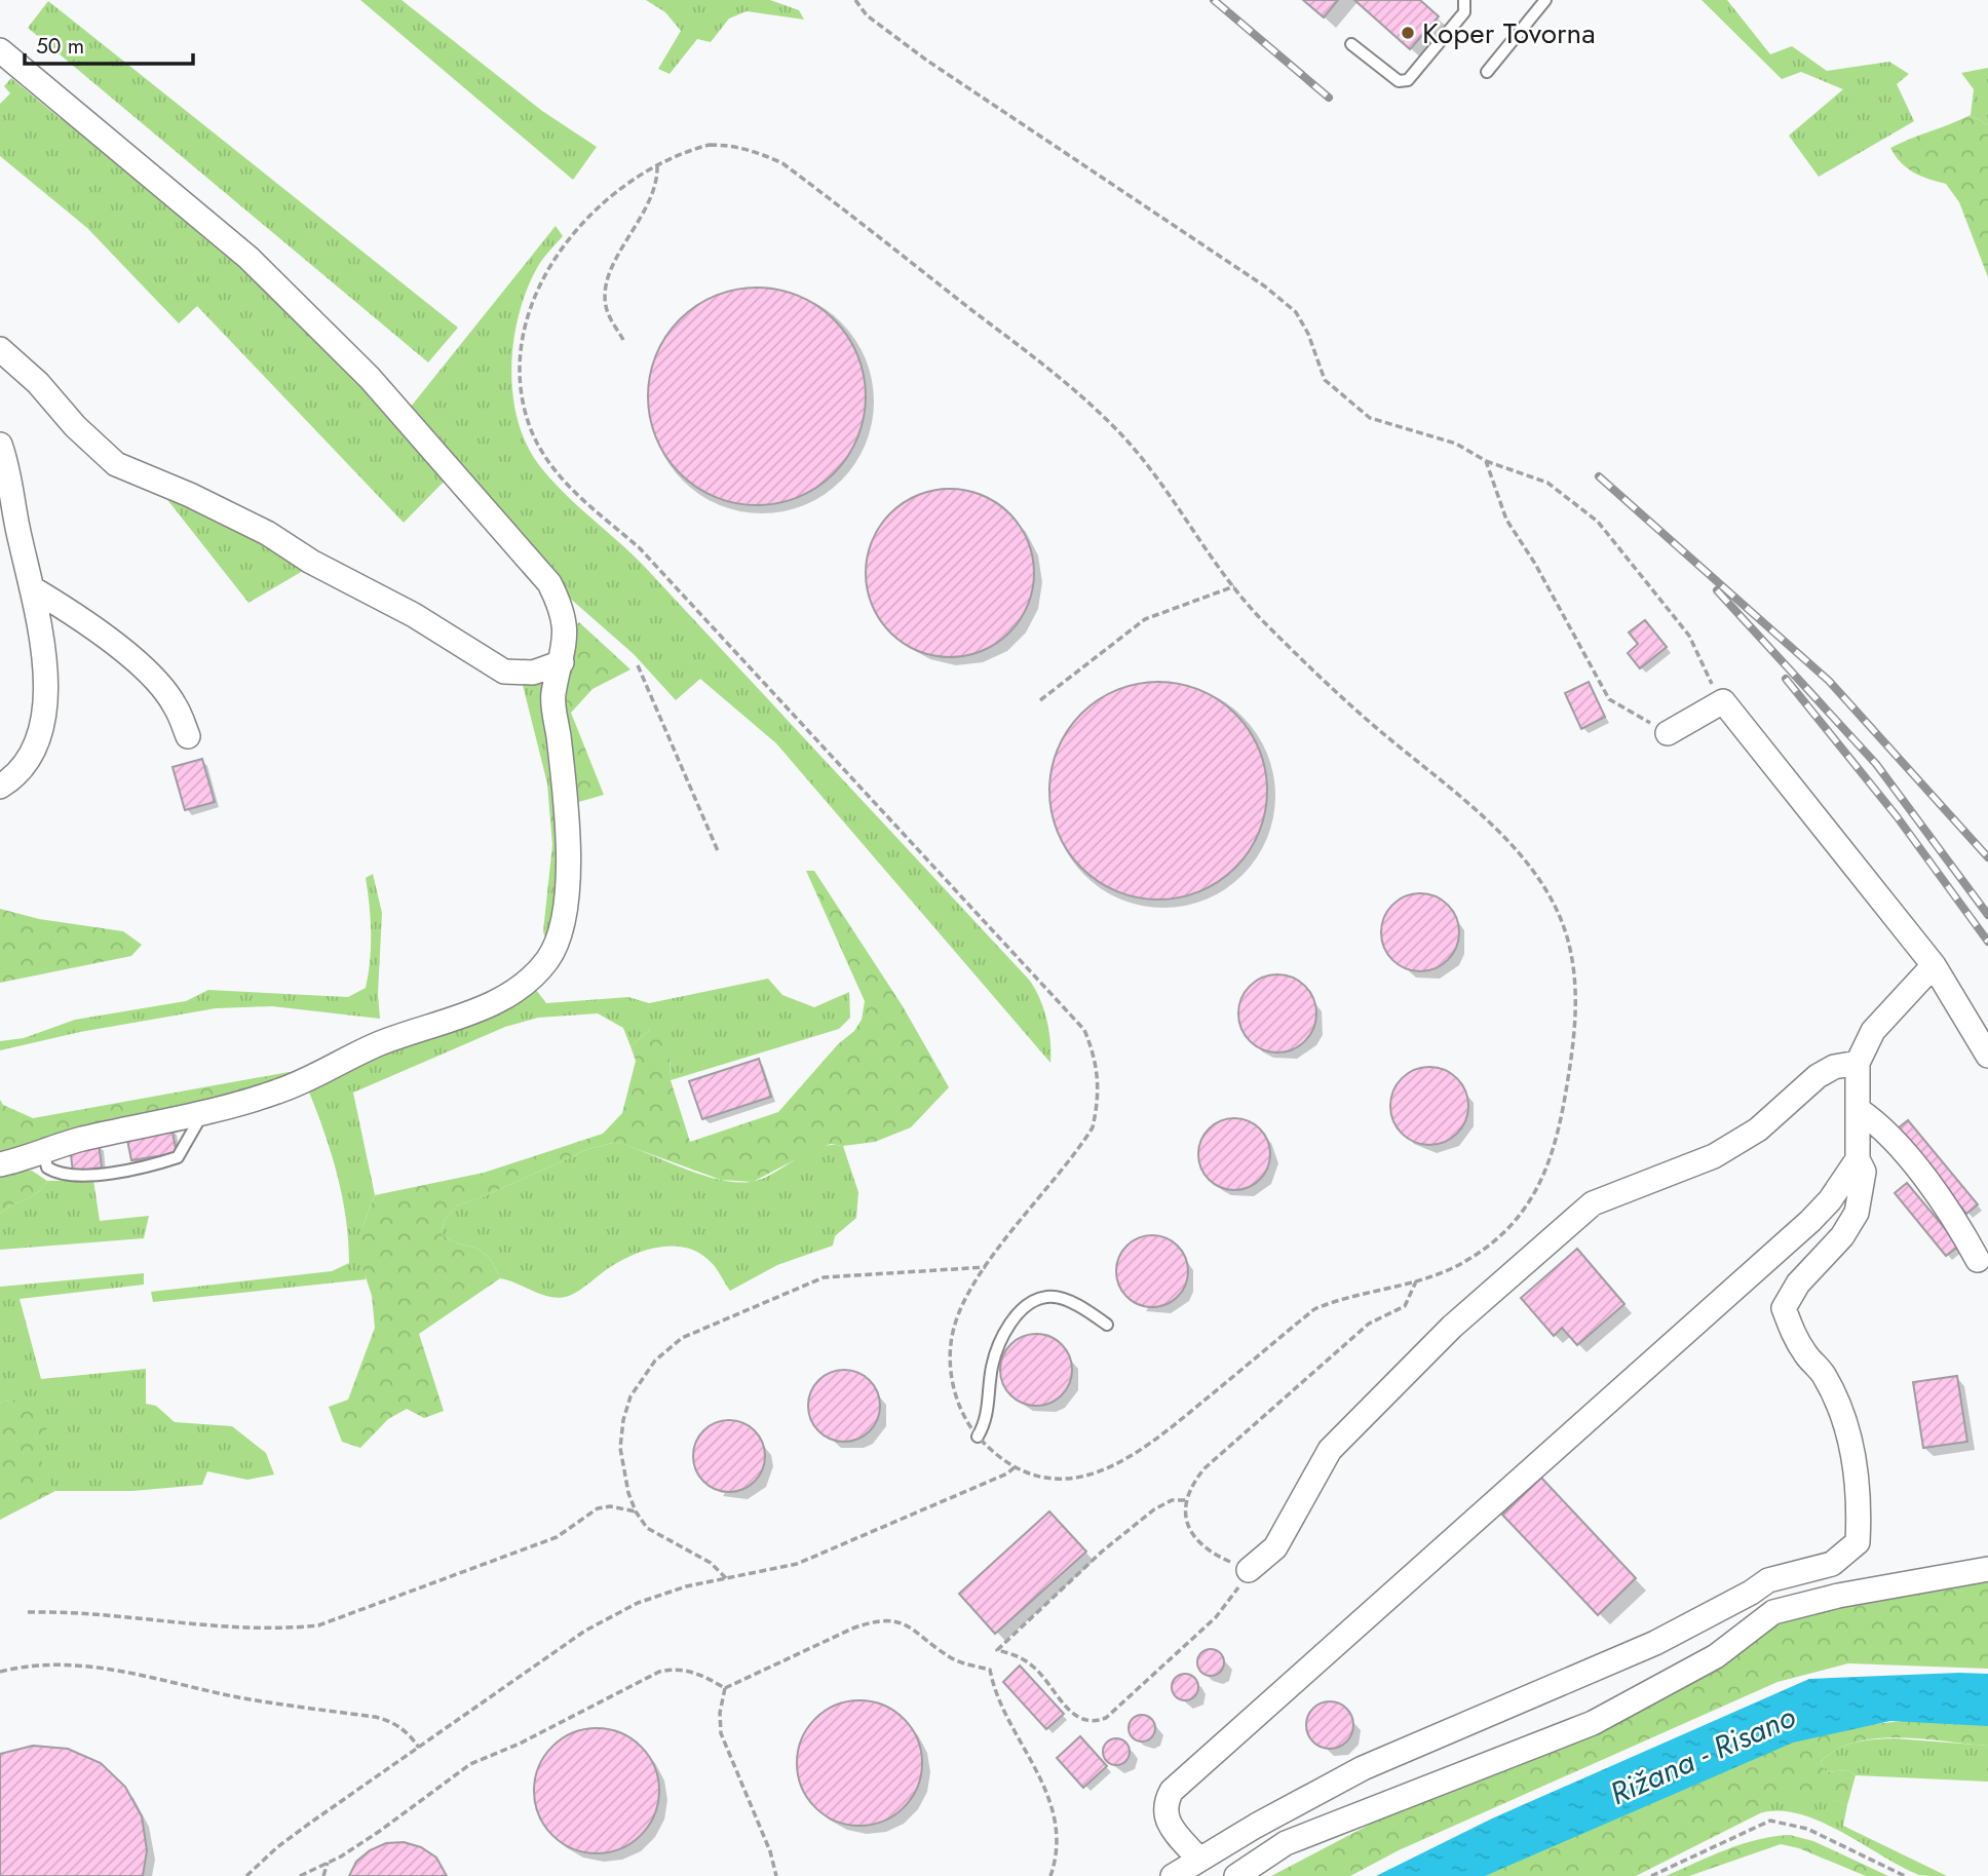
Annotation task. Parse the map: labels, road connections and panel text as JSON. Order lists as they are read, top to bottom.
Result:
{
  "water": ["Rižana - Risano"],
  "places": ["Koper Tovorna"],
  "scale_bar": "50 m"
}
